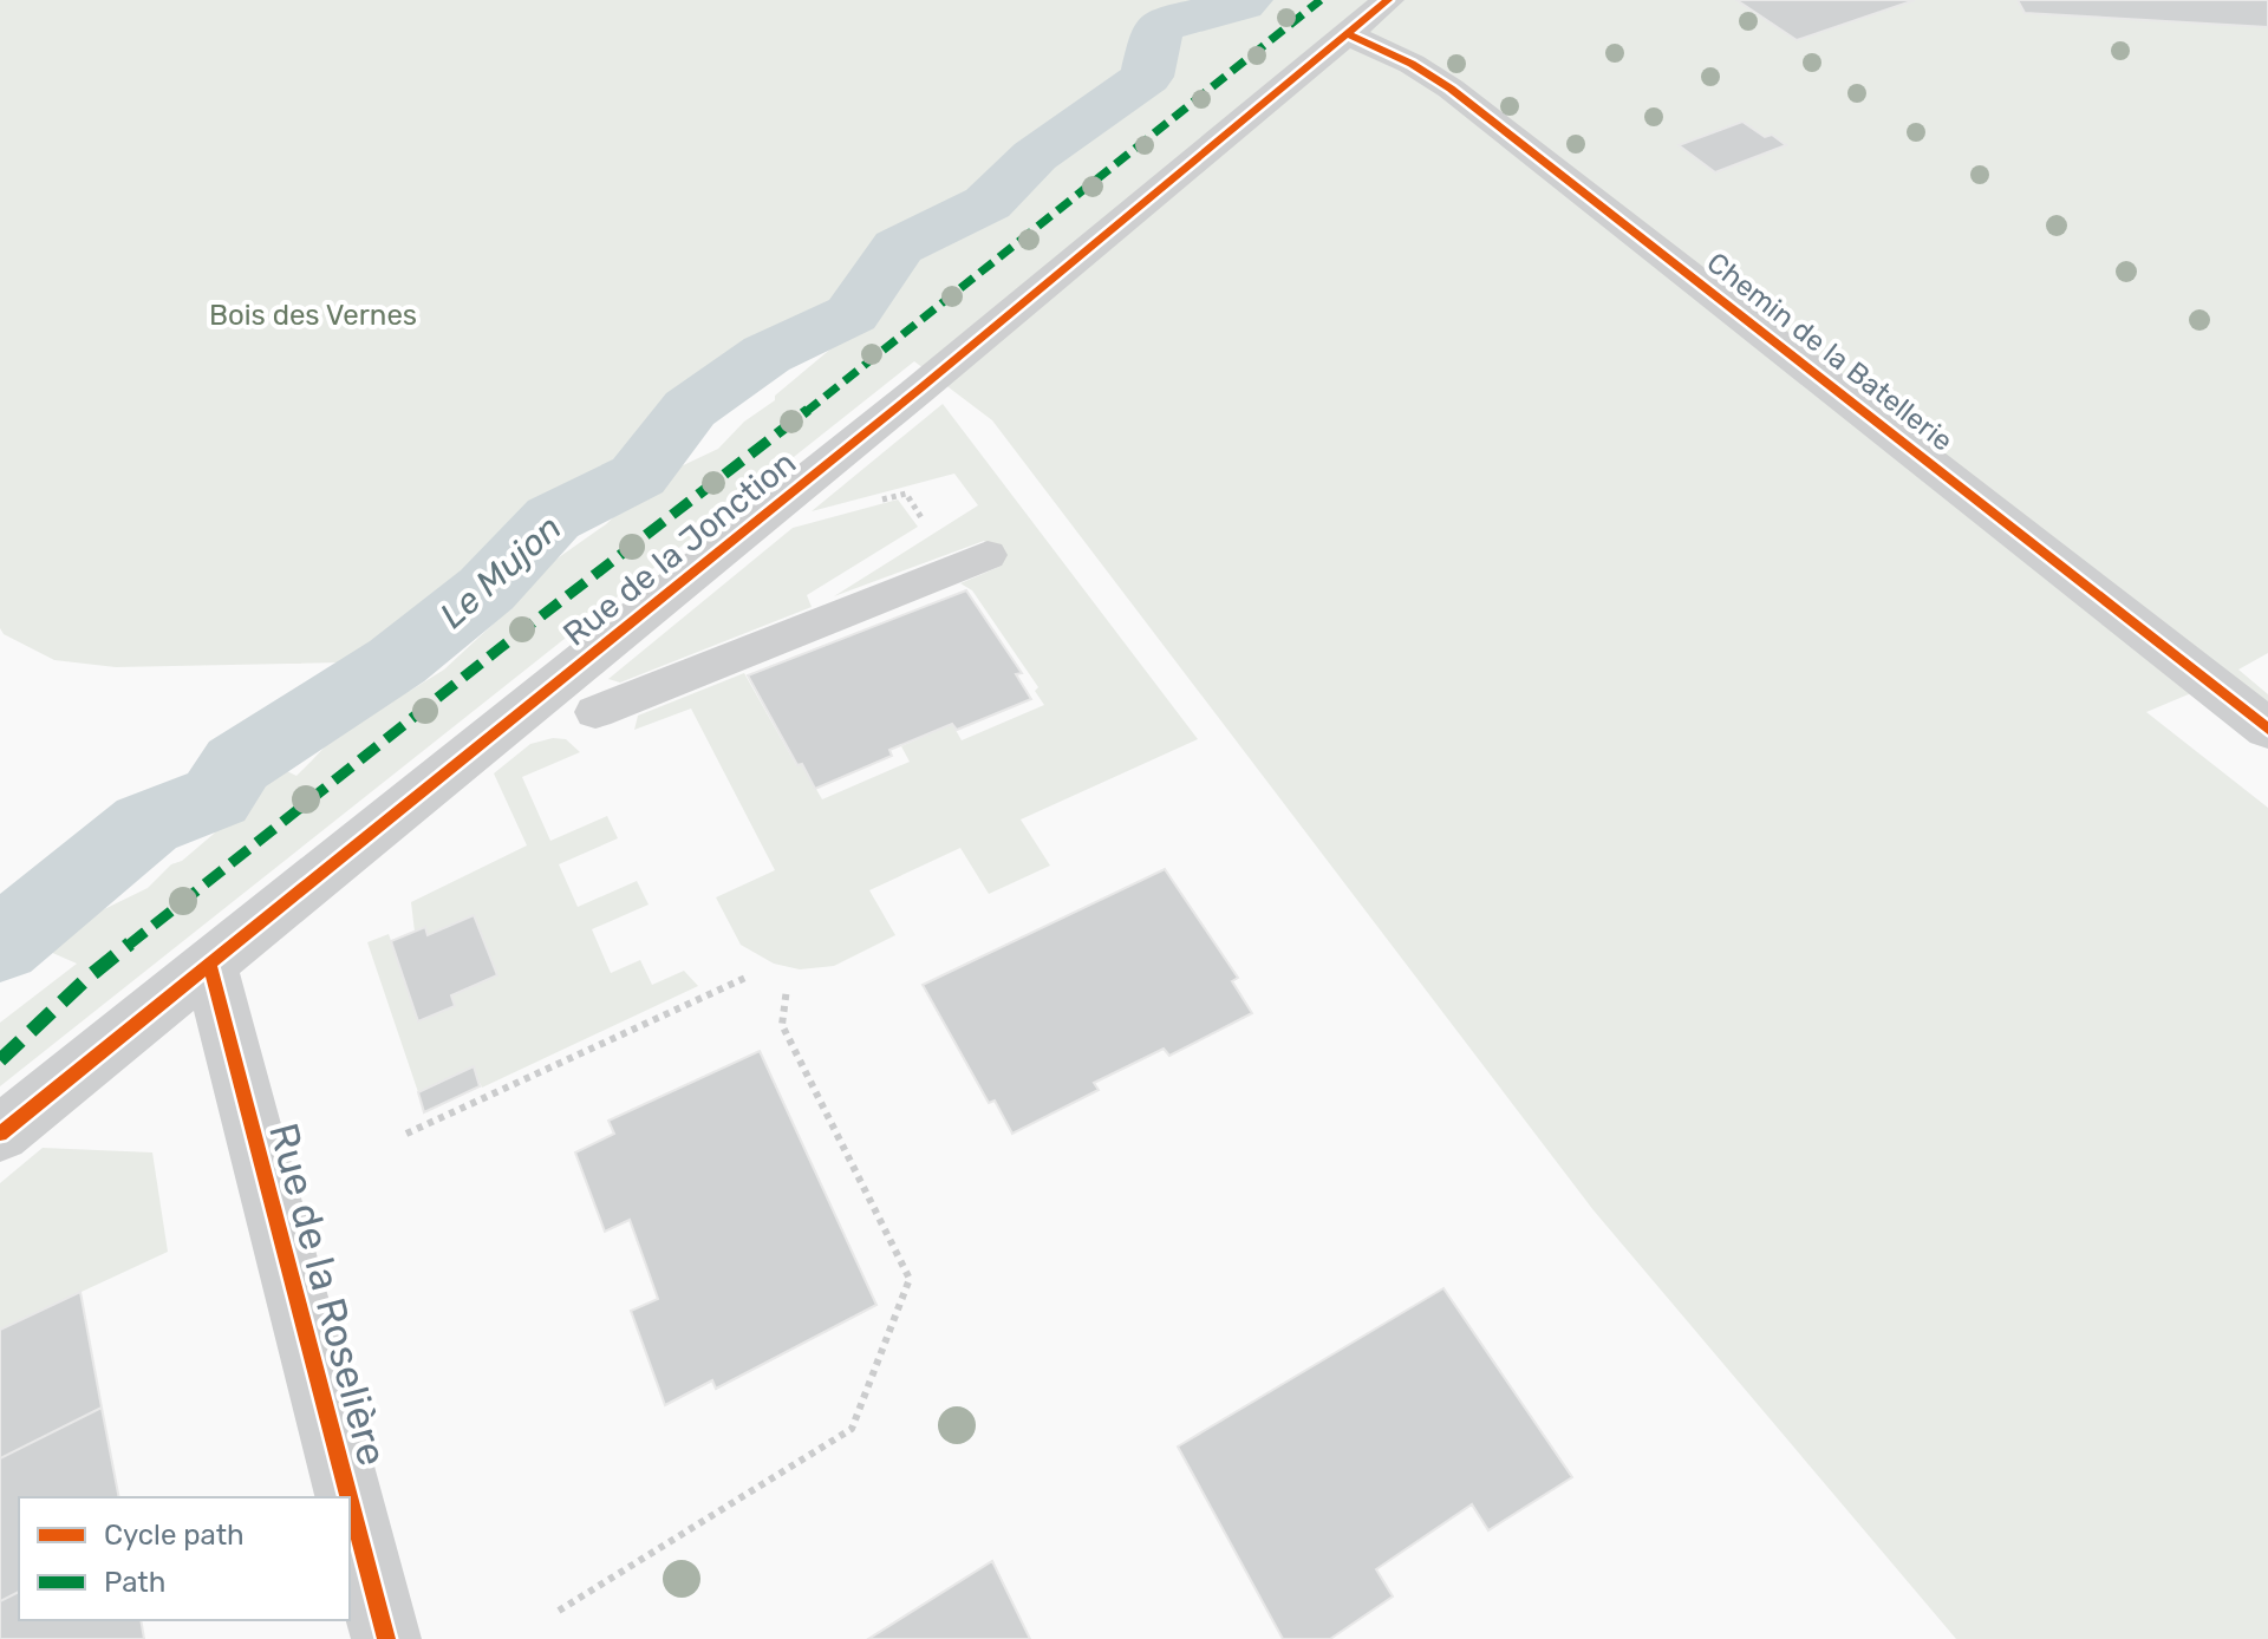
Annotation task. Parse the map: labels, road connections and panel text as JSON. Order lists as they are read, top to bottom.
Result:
{
  "streets": {
    "street": ["Chemin de la Batellerie", "Rue de la Jonction", "Rue de la Roselière"]
  },
  "crossings": [
    ["Chemin de la Batellerie", "Rue de la Jonction"],
    ["Rue de la Jonction", "Rue de la Roselière"]
  ],
  "water": ["Le Mujon"],
  "parks": ["Bois des Vernes"],
  "legend": ["Cycle path", "Path"]
}
